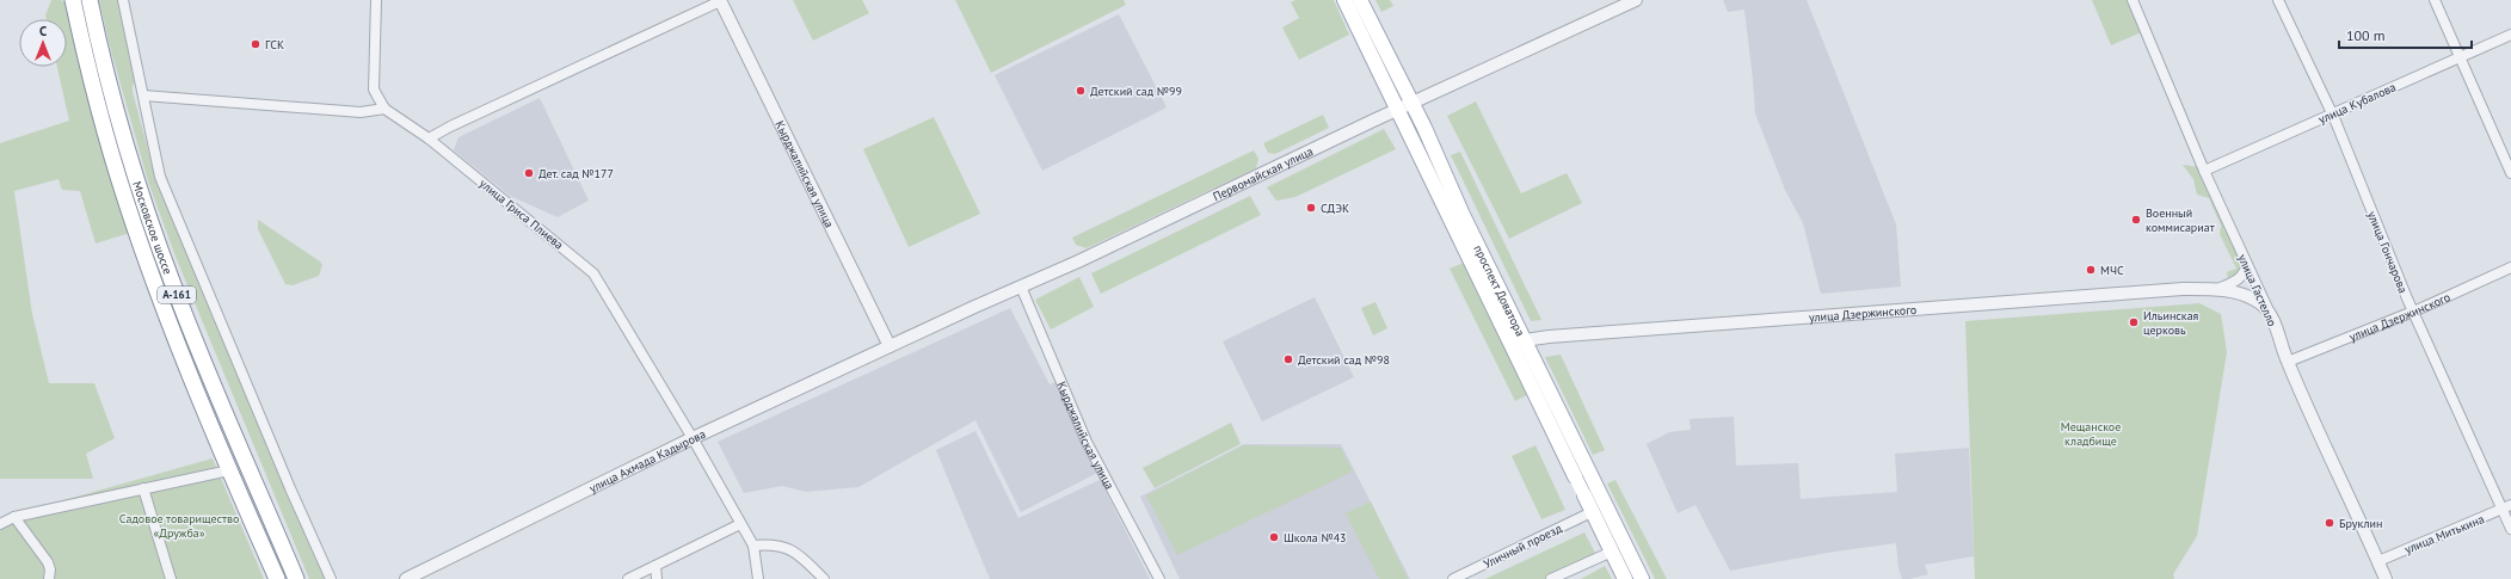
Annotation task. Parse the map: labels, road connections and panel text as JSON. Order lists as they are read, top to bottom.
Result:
{
  "streets": {
    "highway": ["Московское шоссе", "А-161"],
    "main road": ["проспект Доватора"],
    "street": [
      "улица Кубалова",
      "Кырджалийская улица",
      "Первомайская улица",
      "улица Гриса Плиева",
      "улица Гончарова",
      "улица Гастелло",
      "улица Дзержинского",
      "улица Ахмада Кадырова",
      "улица Митькина",
      "Уличный проезд"
    ]
  },
  "crossings": [
    ["улица Кубалова", "улица Гончарова"],
    ["улица Кубалова", "улица Гастелло"],
    ["Кырджалийская улица", "Первомайская улица"],
    ["Кырджалийская улица", "улица Ахмада Кадырова"],
    ["Первомайская улица", "проспект Доватора"],
    ["Первомайская улица", "улица Ахмада Кадырова"],
    ["улица Гриса Плиева", "улица Ахмада Кадырова"],
    ["улица Гончарова", "улица Дзержинского"],
    ["улица Гончарова", "улица Митькина"],
    ["проспект Доватора", "улица Дзержинского"],
    ["проспект Доватора", "Уличный проезд"],
    ["улица Гастелло", "улица Дзержинского"],
    ["улица Гастелло", "улица Митькина"]
  ],
  "parks": ["Мещанское кладбище", "Садовое товарищество «Дружба»"],
  "places": [
    "ГСК",
    "Детский сад №99",
    "Дет. сад №177",
    "СДЭК",
    "Военный коммисариат",
    "МЧС",
    "Ильинская церковь",
    "Детский сад №98",
    "Бруклин",
    "Школа №43"
  ],
  "scale_bar": "100 m",
  "north": "top"
}
